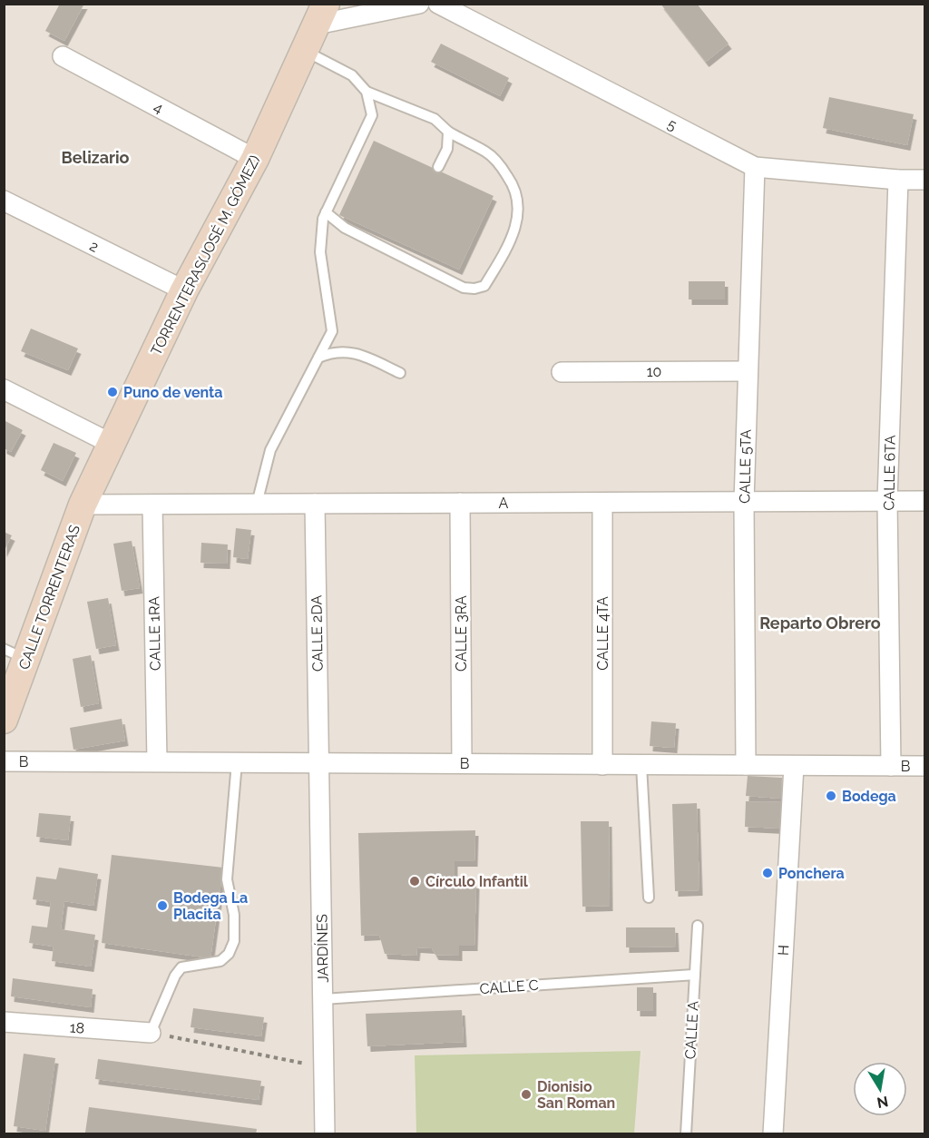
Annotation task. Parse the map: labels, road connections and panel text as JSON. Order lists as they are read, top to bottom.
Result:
{
  "streets": {
    "street": [
      "4",
      "5",
      "2",
      "TORRENTERAS(JOSÉ M. GÓMEZ)",
      "10",
      "CALLE 5TA",
      "CALLE 6TA",
      "A",
      "CALLE TORRENTERAS",
      "CALLE 1RA",
      "CALLE 2DA",
      "CALLE 3RA",
      "CALLE 4TA",
      "B",
      "JARDÍNES",
      "H",
      "18"
    ],
    "lane": ["CALLE C", "CALLE A"]
  },
  "crossings": [
    ["4", "TORRENTERAS(JOSÉ M. GÓMEZ)"],
    ["5", "CALLE 5TA"],
    ["5", "CALLE 6TA"],
    ["2", "TORRENTERAS(JOSÉ M. GÓMEZ)"],
    ["TORRENTERAS(JOSÉ M. GÓMEZ)", "A"],
    ["TORRENTERAS(JOSÉ M. GÓMEZ)", "CALLE TORRENTERAS"],
    ["10", "CALLE 5TA"],
    ["CALLE 5TA", "A"],
    ["CALLE 5TA", "B"],
    ["CALLE 6TA", "A"],
    ["CALLE 6TA", "B"],
    ["A", "CALLE TORRENTERAS"],
    ["A", "CALLE 1RA"],
    ["A", "CALLE 2DA"],
    ["A", "CALLE 3RA"],
    ["A", "CALLE 4TA"],
    ["CALLE 1RA", "B"],
    ["CALLE 2DA", "B"],
    ["CALLE 2DA", "JARDÍNES"],
    ["CALLE 3RA", "B"],
    ["CALLE 4TA", "B"],
    ["B", "JARDÍNES"],
    ["B", "H"],
    ["JARDÍNES", "CALLE C"],
    ["CALLE C", "CALLE A"]
  ],
  "districts": ["Belizario", "Reparto Obrero"],
  "places": [
    "Puno de venta",
    "Bodega",
    "Ponchera",
    "Círculo Infantil",
    "Bodega La Placita",
    "Dionisio San Roman"
  ],
  "north": "bottom"
}
